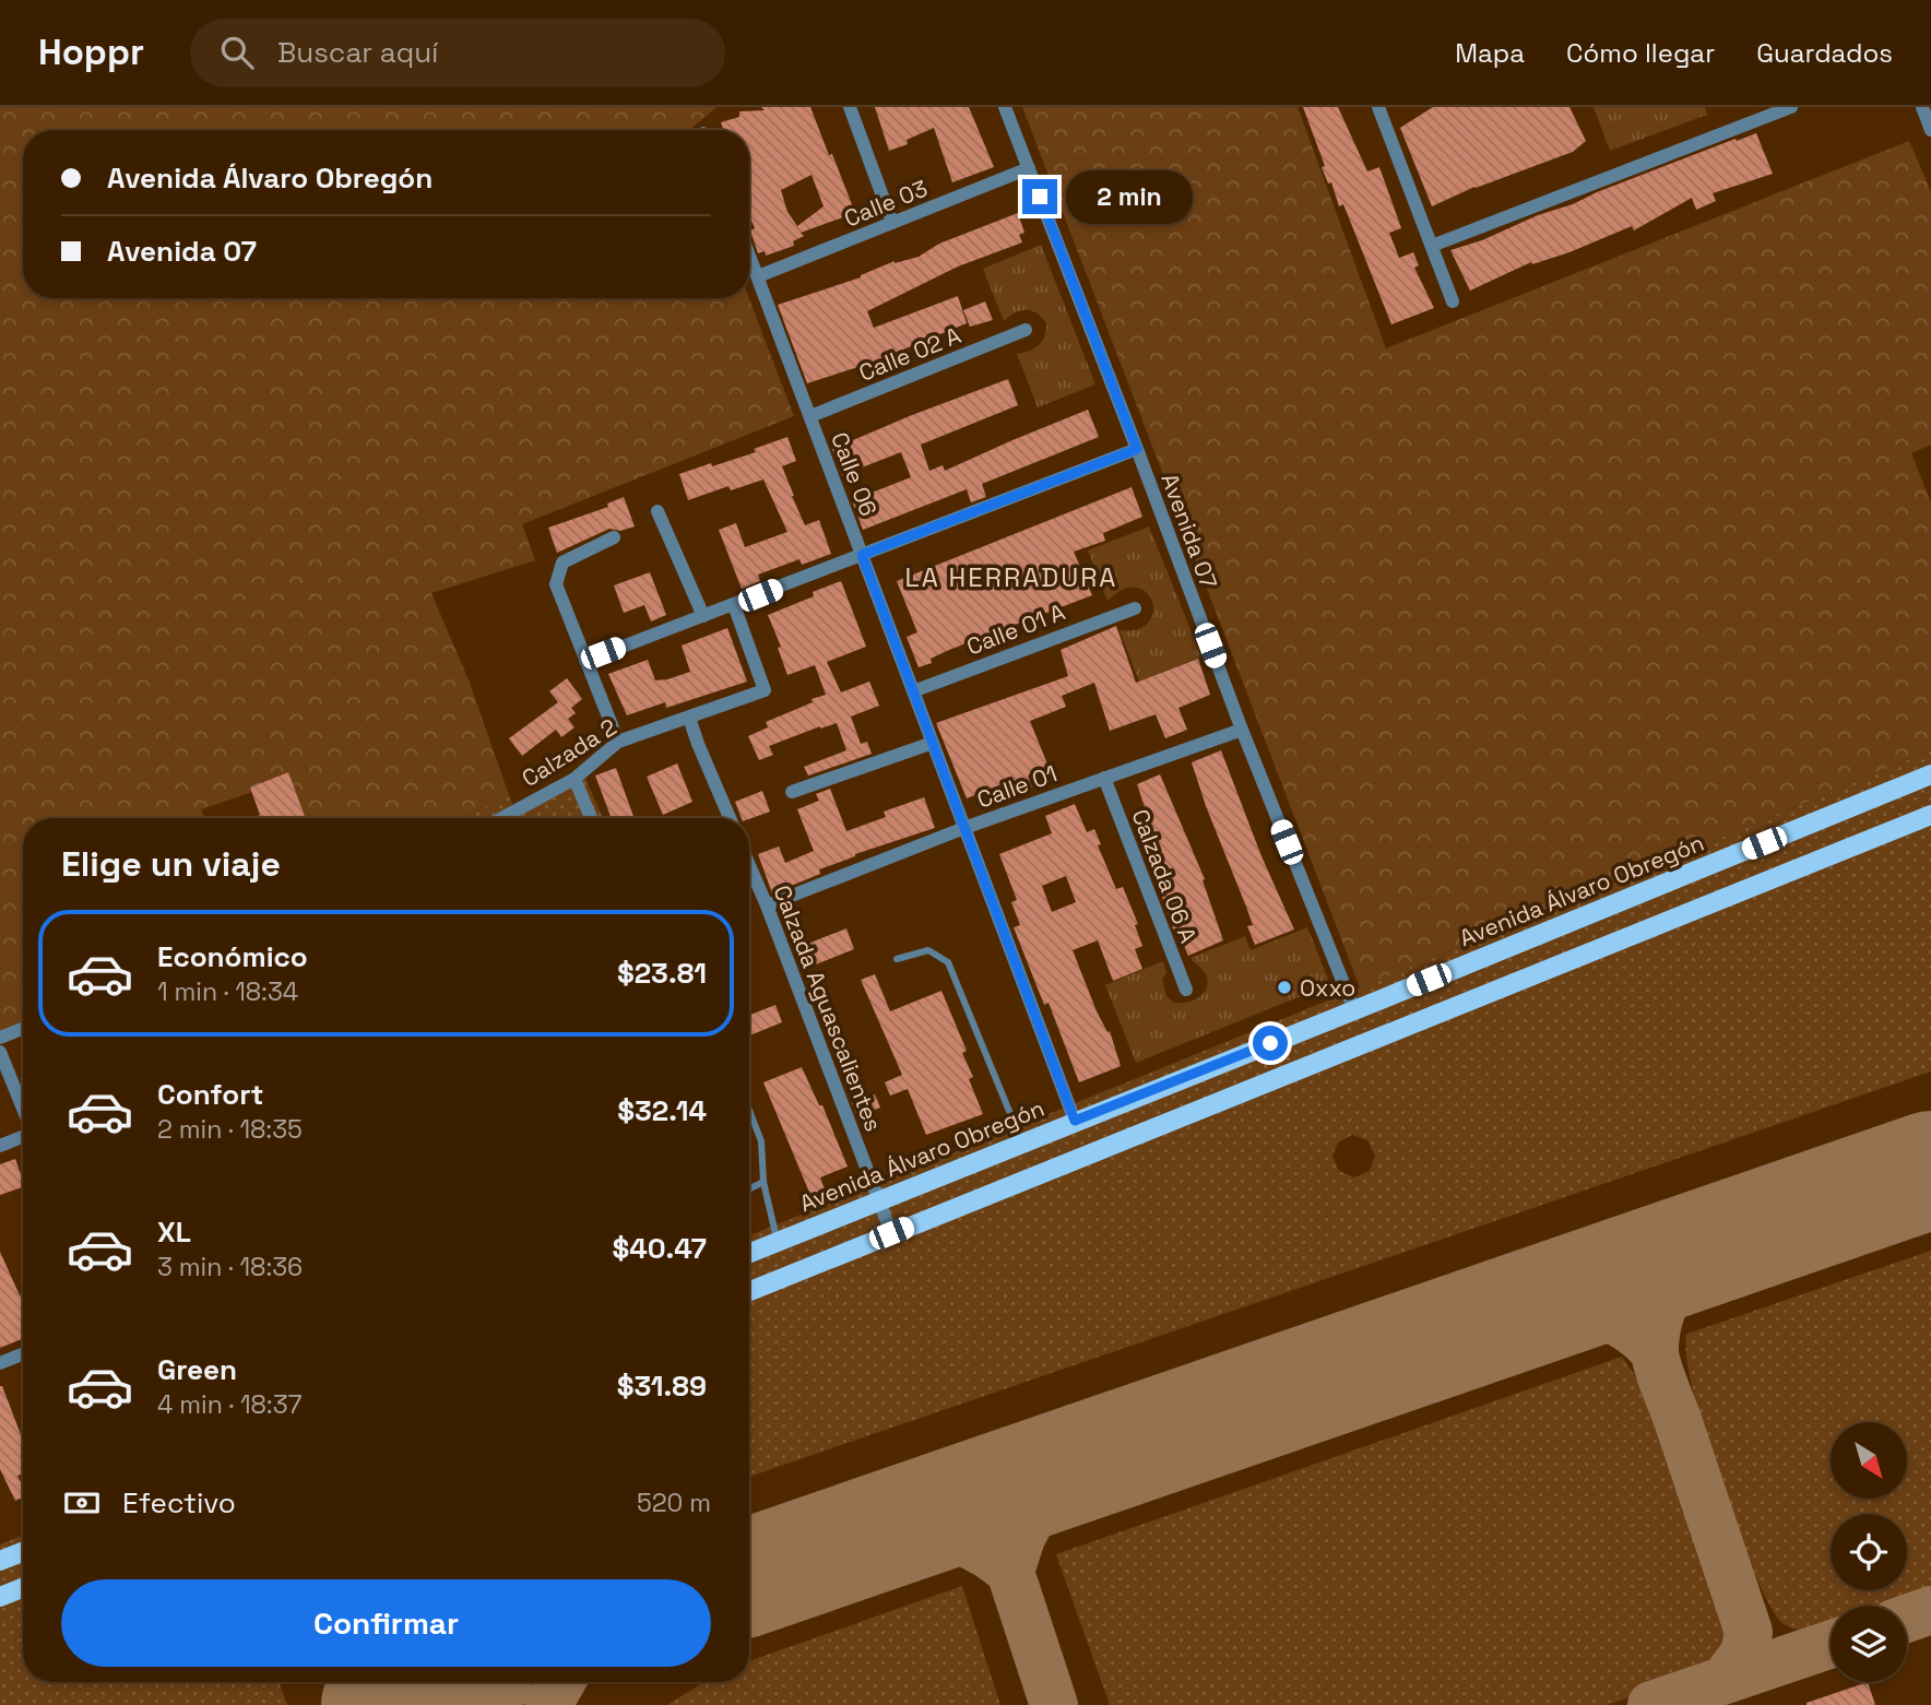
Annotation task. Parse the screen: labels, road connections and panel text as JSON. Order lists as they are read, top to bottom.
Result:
{
  "streets": {
    "main road": ["Avenida Álvaro Obregón"],
    "street": [
      "Calle 03",
      "Calle 02 A",
      "Calle 06",
      "Avenida 07",
      "Calle 01 A",
      "Calzada 2",
      "Calle 01",
      "Calzada 06 A",
      "Calzada Aguascalientes"
    ]
  },
  "crossings": [
    ["Calle 03", "Calle 06"],
    ["Calle 03", "Avenida 07"],
    ["Calle 02 A", "Calle 06"],
    ["Calle 06", "Calle 01 A"],
    ["Calle 06", "Calle 01"],
    ["Calle 06", "Avenida Álvaro Obregón"],
    ["Avenida 07", "Calle 01"],
    ["Avenida 07", "Avenida Álvaro Obregón"],
    ["Calle 01", "Calzada 06 A"],
    ["Calle 01", "Calzada Aguascalientes"],
    ["Avenida Álvaro Obregón", "Calzada Aguascalientes"]
  ],
  "districts": ["LA HERRADURA"],
  "places": ["Oxxo"],
  "north": "bottom right",
  "page": {
    "header": "Hoppr",
    "search": "Buscar aquí",
    "nav": ["Mapa", "Cómo llegar", "Guardados"],
    "banner": ["Avenida Álvaro Obregón", "Avenida 07"],
    "bubble": "2 min",
    "heading": "Elige un viaje",
    "list": [
      {
        "name": "Económico",
        "note": "1 min · 18:34",
        "value": "$23.81"
      },
      {
        "name": "Confort",
        "note": "2 min · 18:35",
        "value": "$32.14"
      },
      {
        "name": "XL",
        "note": "3 min · 18:36",
        "value": "$40.47"
      },
      {
        "name": "Green",
        "note": "4 min · 18:37",
        "value": "$31.89"
      }
    ],
    "pay": ["Efectivo", "520 m"],
    "buttons": "Confirmar"
  }
}
